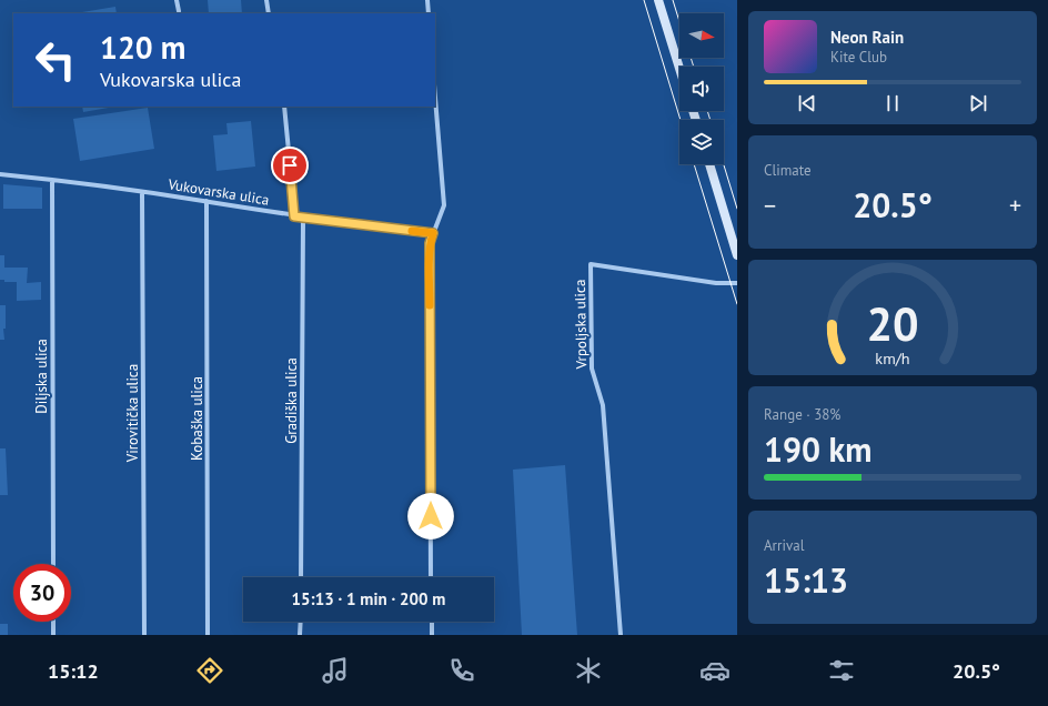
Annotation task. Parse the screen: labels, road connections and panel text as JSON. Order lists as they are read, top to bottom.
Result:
{
  "streets": {
    "street": [
      "Vukovarska ulica",
      "Vrpoljska ulica",
      "Diljska ulica",
      "Gradiška ulica",
      "Virovitička ulica",
      "Kobaška ulica"
    ]
  },
  "crossings": [
    ["Vukovarska ulica", "Diljska ulica"],
    ["Vukovarska ulica", "Gradiška ulica"],
    ["Vukovarska ulica", "Virovitička ulica"],
    ["Vukovarska ulica", "Kobaška ulica"]
  ],
  "north": "right",
  "page": {
    "turn": ["120 m", "Vukovarska ulica"],
    "song": ["Neon Rain", "Kite Club"],
    "tile": [
      "Climate",
      ["Range · 38%", "190 km"],
      ["Arrival", "15:13"]
    ],
    "heat": ["−", "20.5°", "+"],
    "limit": "30",
    "trip": "15:13 · 1 min · 200 m",
    "tabs": ["15:12", "20.5°"],
    "gauge": ["20", "km/h"]
  }
}
